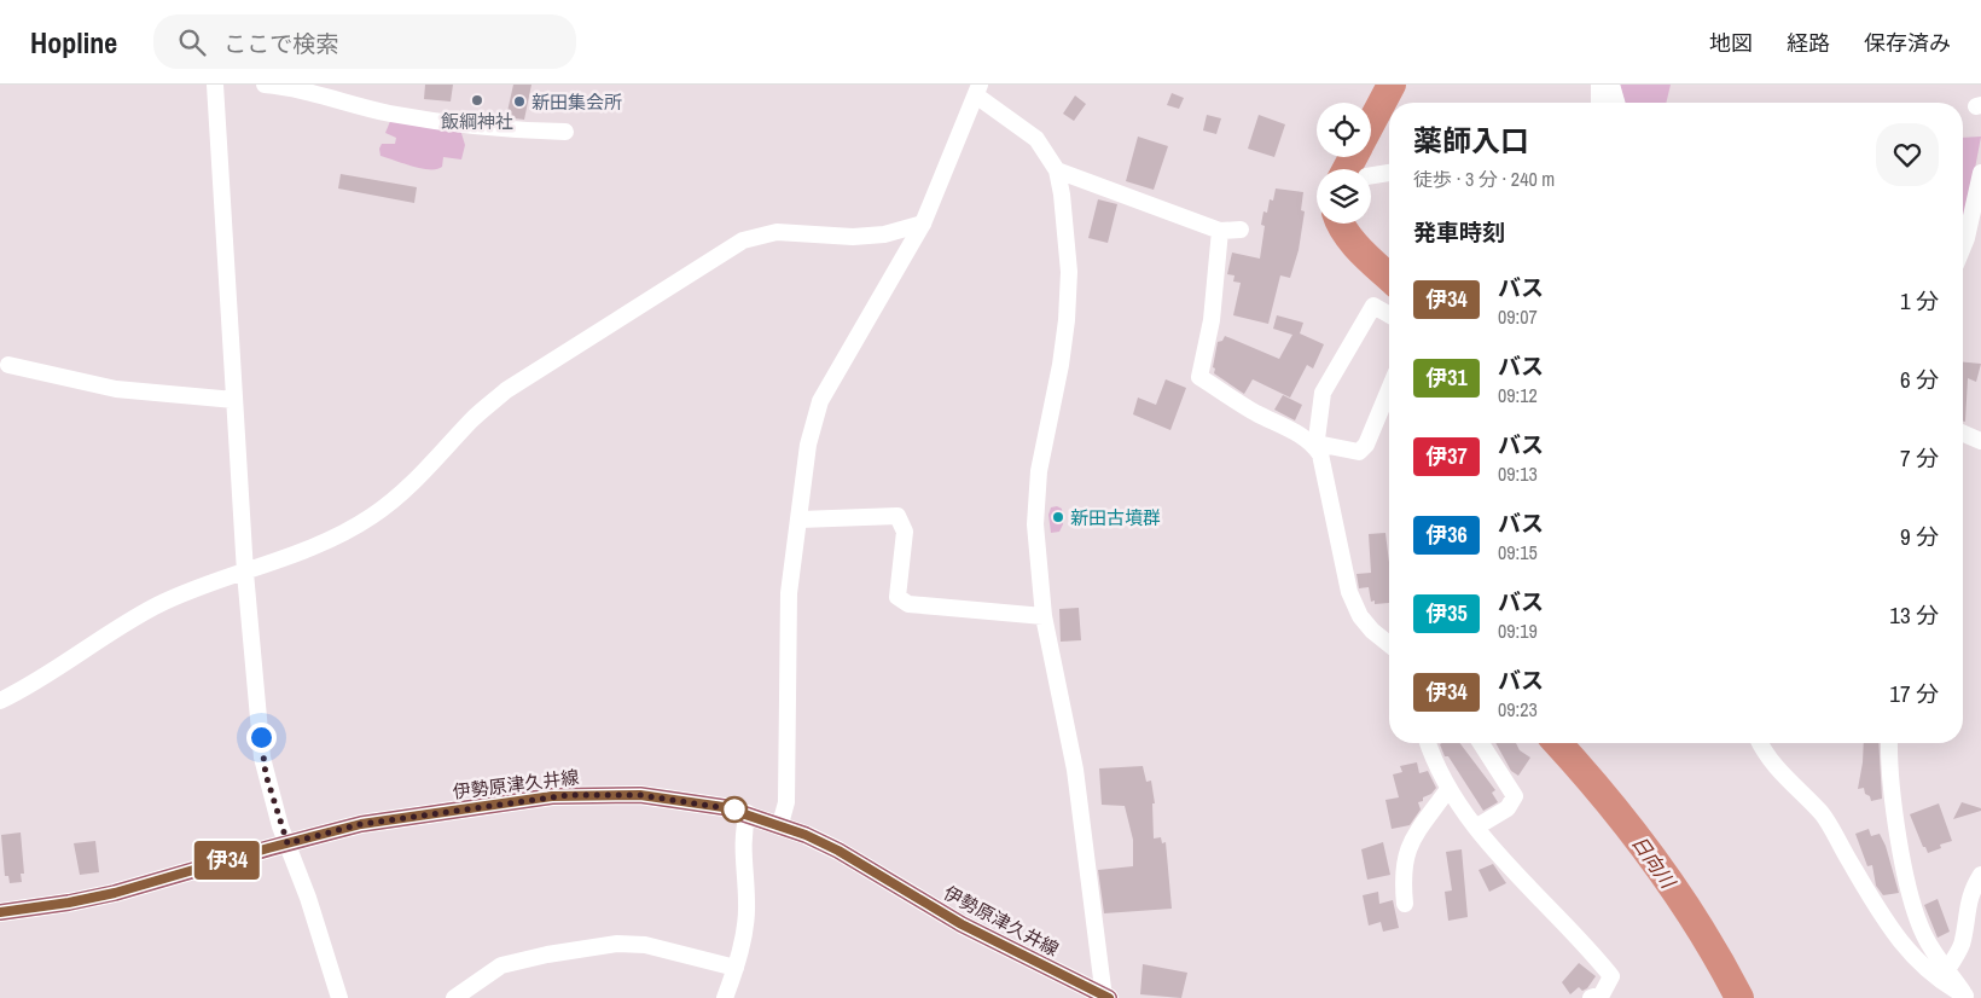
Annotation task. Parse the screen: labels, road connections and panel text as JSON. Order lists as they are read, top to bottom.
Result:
{
  "streets": {
    "main road": ["伊勢原津久井線"]
  },
  "water": ["日向川"],
  "places": ["飯綱神社", "新田集会所", "新田古墳群"],
  "lines": ["bus line 伊34"],
  "page": {
    "header": "Hopline",
    "search": "ここで検索",
    "nav": ["地図", "経路", "保存済み"],
    "on_map": "伊34",
    "heading": [
      ["薬師入口", "徒歩 · 3 分 · 240 m"],
      "発車時刻"
    ],
    "list": [
      {
        "mark": "伊34",
        "name": "バス",
        "note": "09:07",
        "value": "1 分"
      },
      {
        "mark": "伊31",
        "name": "バス",
        "note": "09:12",
        "value": "6 分"
      },
      {
        "mark": "伊37",
        "name": "バス",
        "note": "09:13",
        "value": "7 分"
      },
      {
        "mark": "伊36",
        "name": "バス",
        "note": "09:15",
        "value": "9 分"
      },
      {
        "mark": "伊35",
        "name": "バス",
        "note": "09:19",
        "value": "13 分"
      },
      {
        "mark": "伊34",
        "name": "バス",
        "note": "09:23",
        "value": "17 分"
      }
    ]
  }
}
